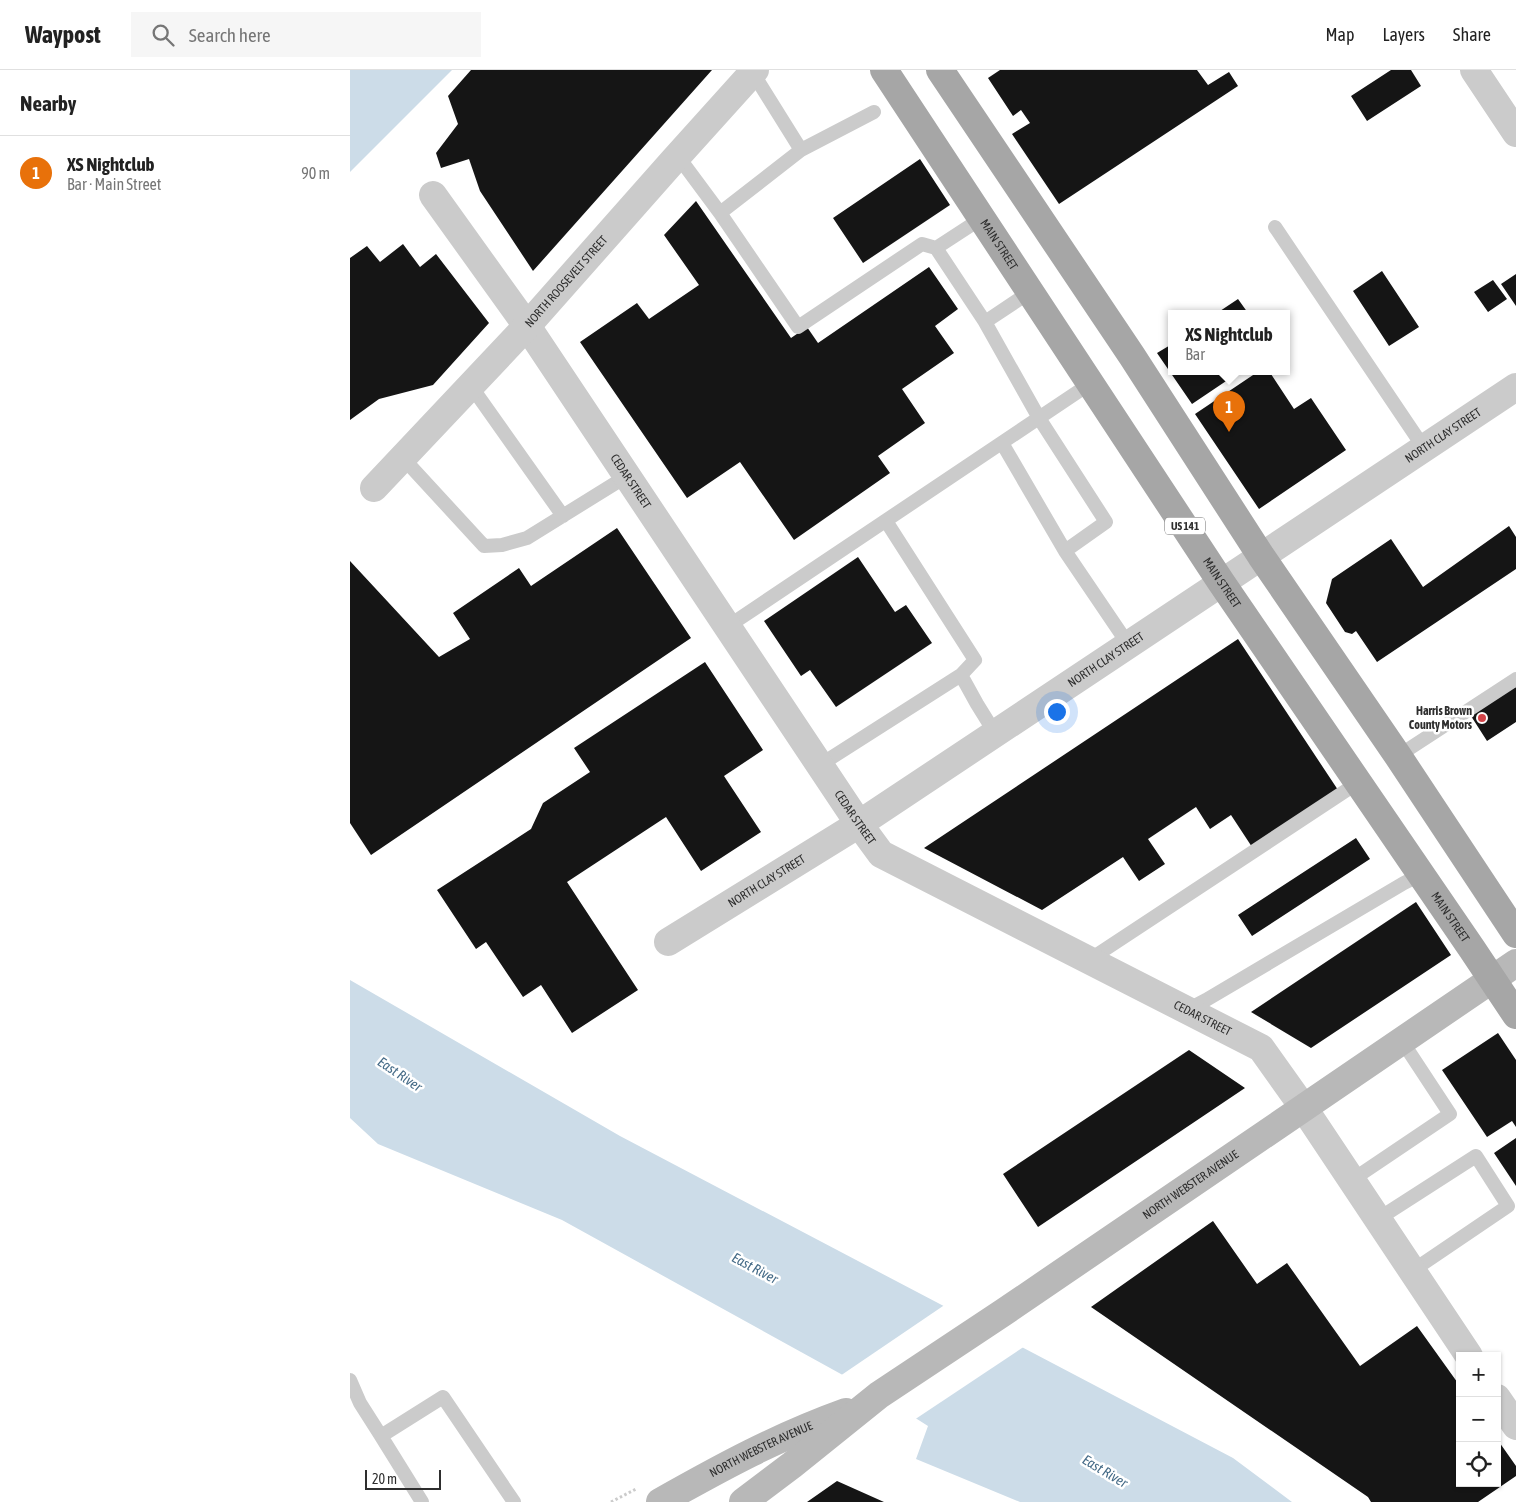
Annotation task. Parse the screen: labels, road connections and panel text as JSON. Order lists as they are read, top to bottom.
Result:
{
  "streets": {
    "main road": ["MAIN STREET", "US 141", "NORTH WEBSTER AVENUE"],
    "street": ["NORTH ROOSEVELT STREET", "NORTH CLAY STREET", "CEDAR STREET"]
  },
  "crossings": [
    ["MAIN STREET", "NORTH CLAY STREET"],
    ["MAIN STREET", "NORTH WEBSTER AVENUE"],
    ["NORTH ROOSEVELT STREET", "CEDAR STREET"],
    ["NORTH CLAY STREET", "CEDAR STREET"],
    ["CEDAR STREET", "NORTH WEBSTER AVENUE"]
  ],
  "water": ["East River"],
  "places": ["Harris Brown County Motors"],
  "scale_bar": "20 m",
  "page": {
    "header": "Waypost",
    "search": "Search here",
    "nav": ["Map", "Layers", "Share"],
    "heading": "Nearby",
    "list": [
      {
        "mark": "1",
        "name": "XS Nightclub",
        "note": "Bar · Main Street",
        "value": "90 m"
      }
    ],
    "popup": ["XS Nightclub", "Bar"],
    "pins": "1",
    "map_buttons": ["+", "−"],
    "scale": "20 m"
  }
}
